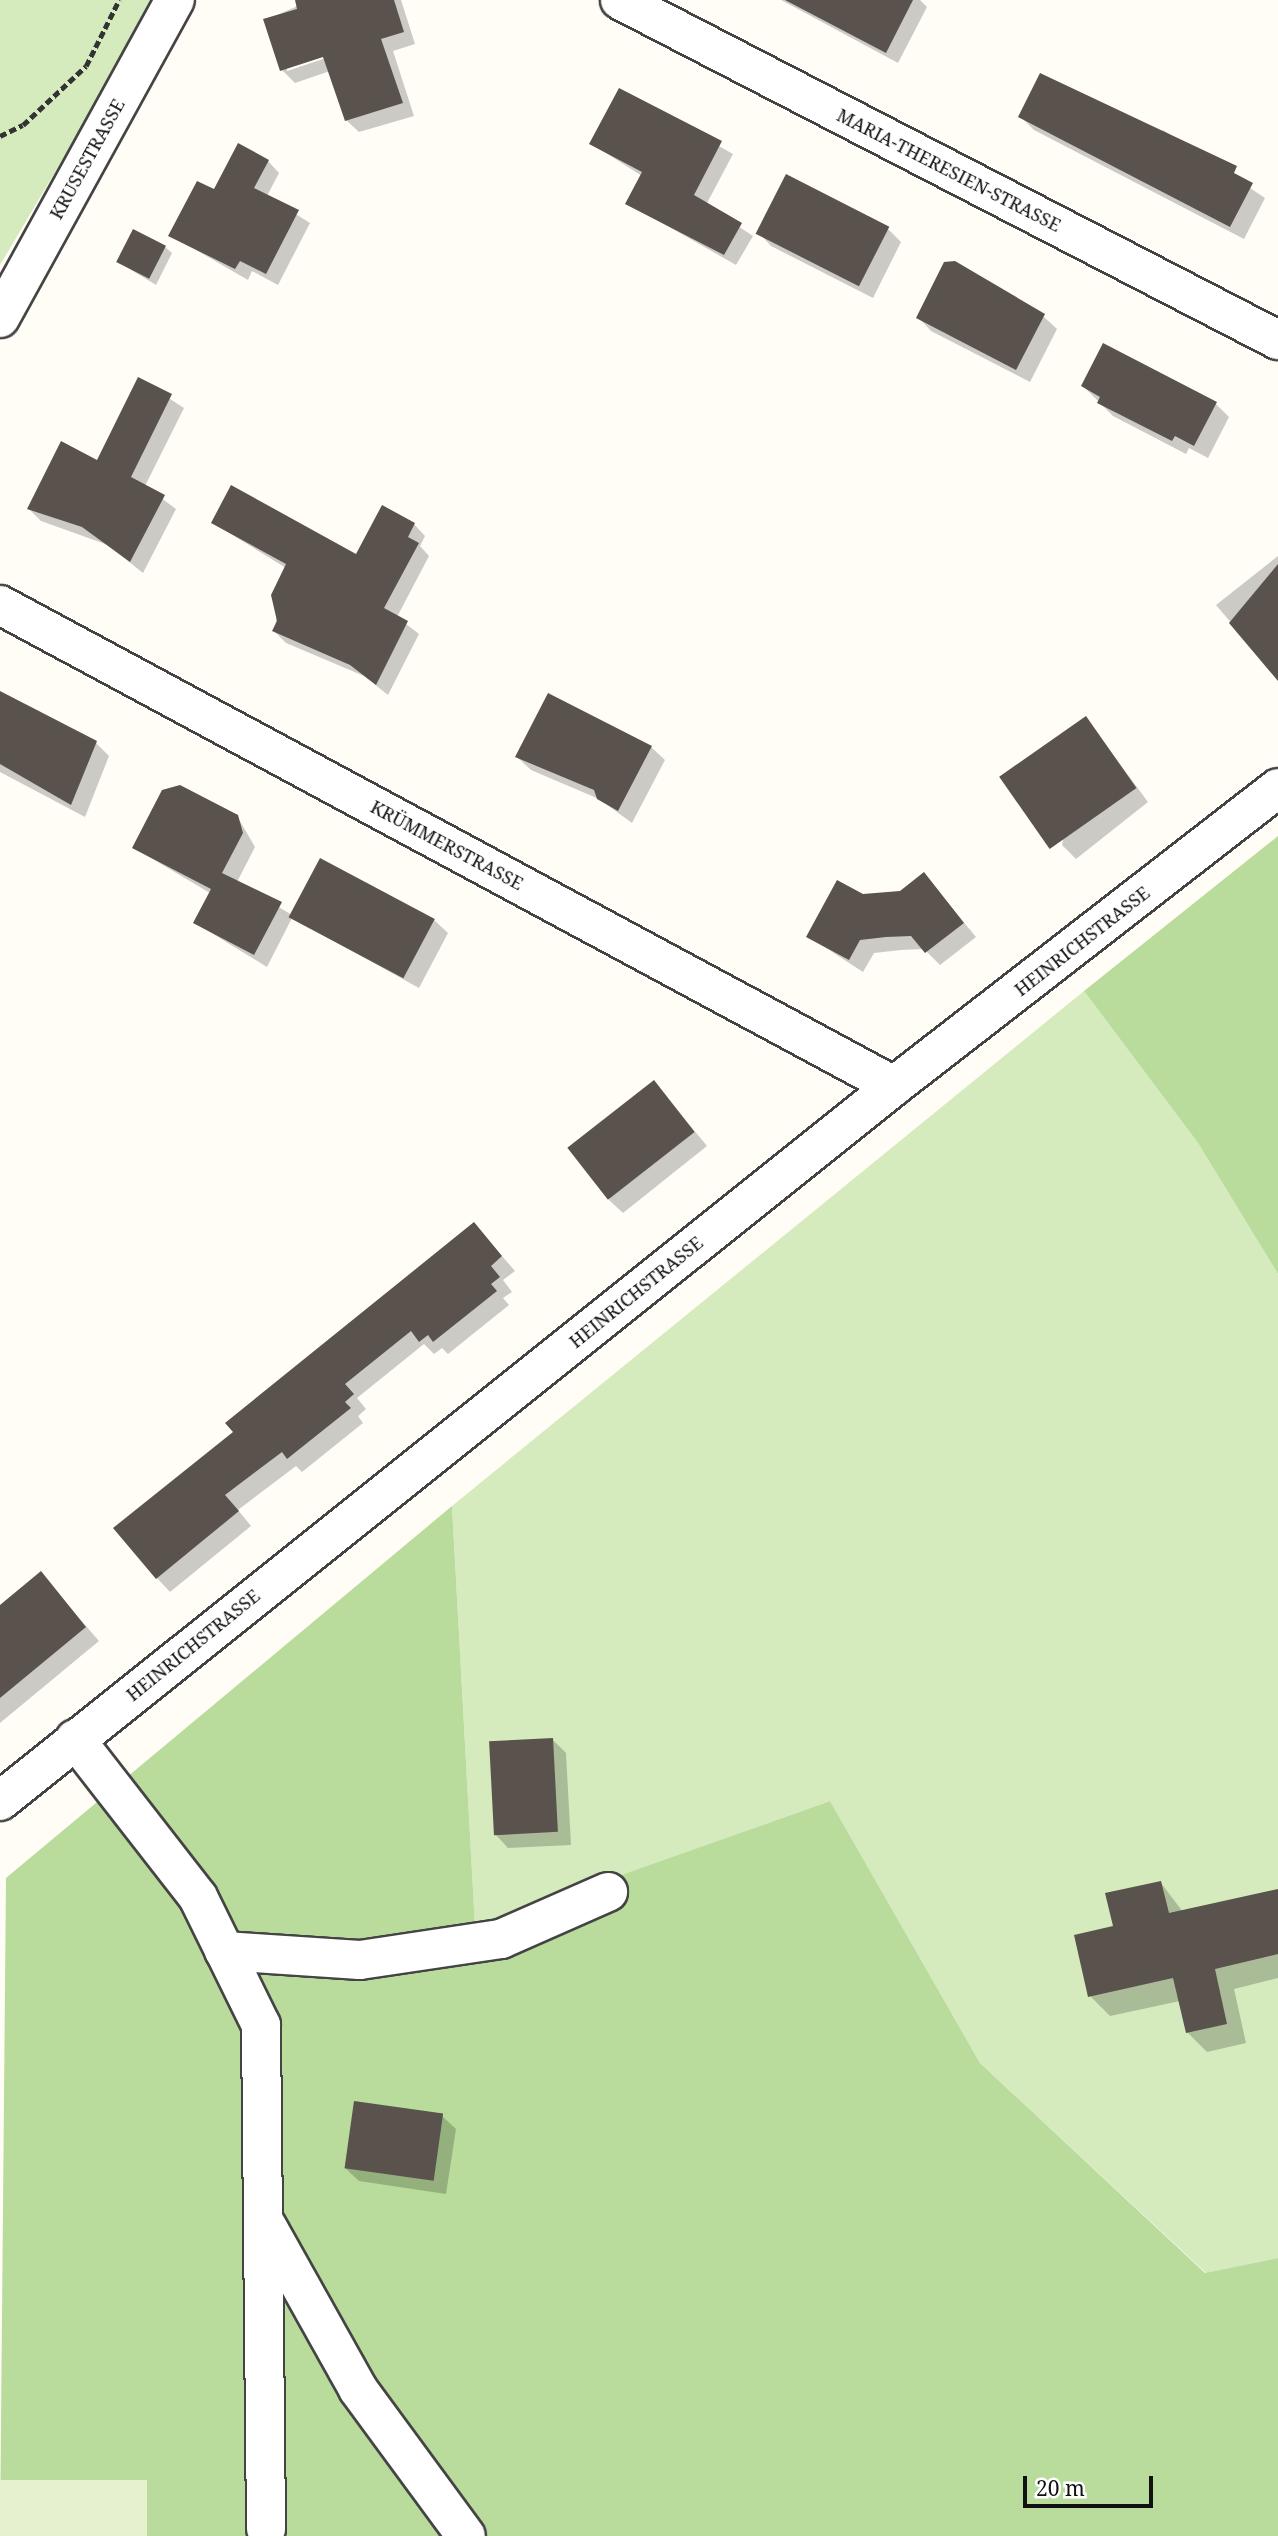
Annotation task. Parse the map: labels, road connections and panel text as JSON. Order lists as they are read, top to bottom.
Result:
{
  "streets": {
    "street": [
      "KRUSESTRASSE",
      "MARIA-THERESIEN-STRASSE",
      "KRÜMMERSTRASSE",
      "HEINRICHSTRASSE"
    ]
  },
  "crossings": [
    ["KRÜMMERSTRASSE", "HEINRICHSTRASSE"]
  ],
  "scale_bar": "20 m"
}
